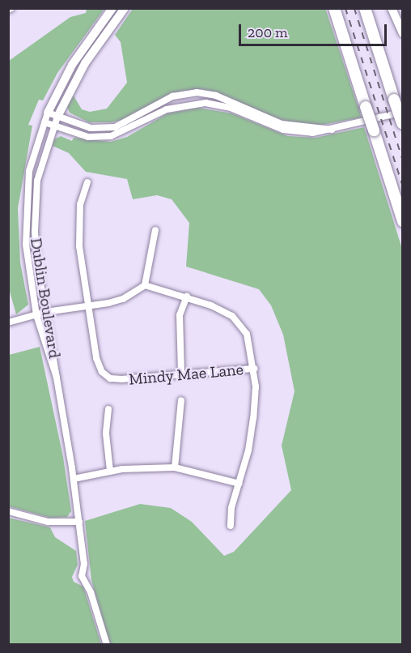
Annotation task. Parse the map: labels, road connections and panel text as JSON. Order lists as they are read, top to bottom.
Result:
{
  "streets": {
    "street": ["Dublin Boulevard", "Mindy Mae Lane"]
  },
  "scale_bar": "200 m"
}
